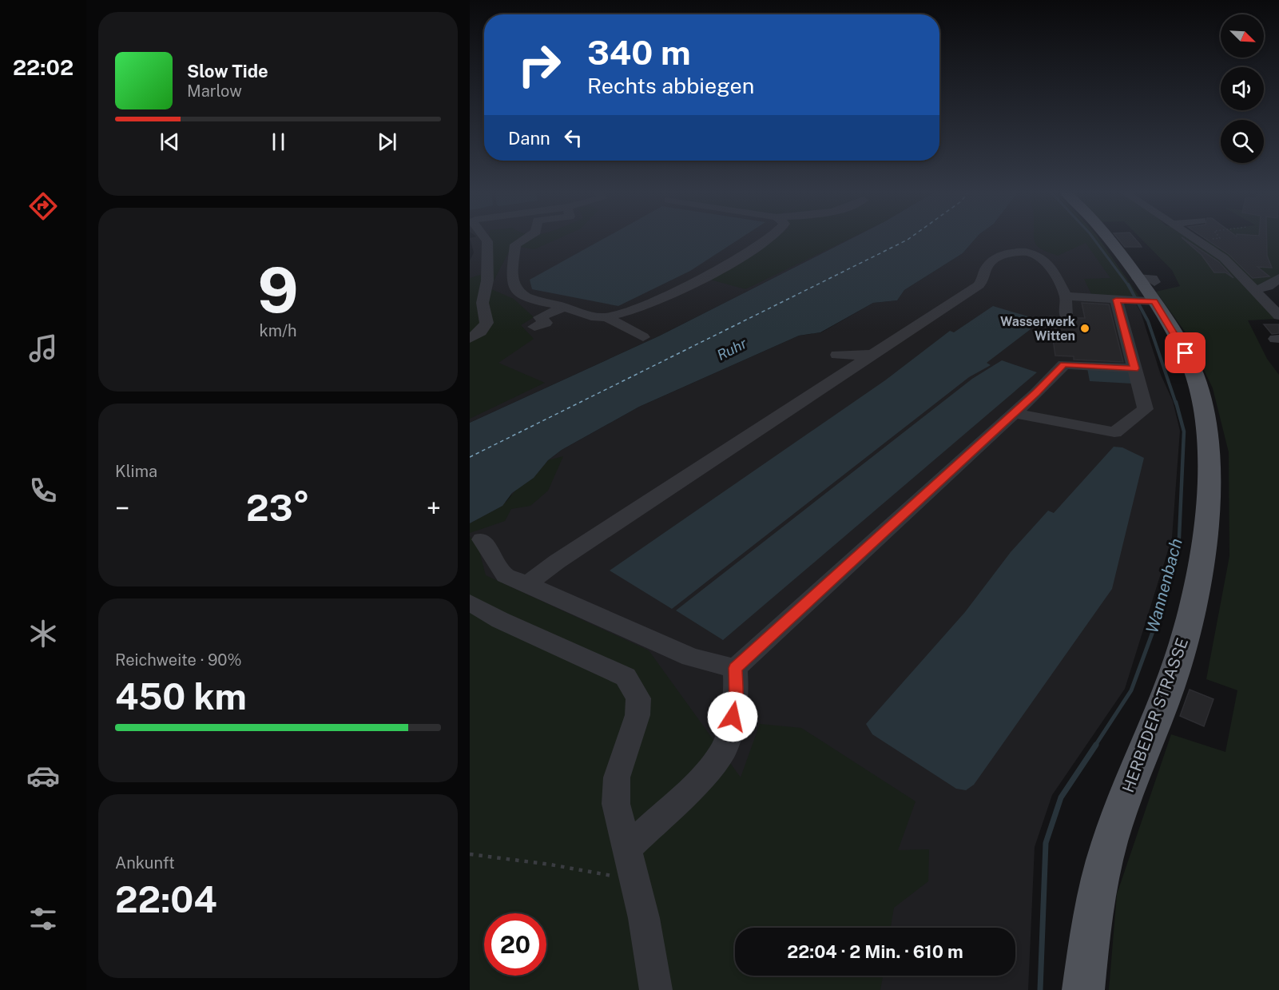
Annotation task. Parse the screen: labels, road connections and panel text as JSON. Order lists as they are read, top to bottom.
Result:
{
  "streets": {
    "main road": ["HERBEDER STRASSE"]
  },
  "water": ["Ruhr", "Wannenbach"],
  "places": ["Wasserwerk Witten"],
  "north": "bottom right",
  "page": {
    "tabs": "22:02",
    "turn": ["340 m", "Rechts abbiegen"],
    "song": ["Slow Tide", "Marlow"],
    "then": "Dann",
    "tile": [
      ["9", "km/h"],
      "Klima",
      ["Reichweite · 90%", "450 km"],
      ["Ankunft", "22:04"]
    ],
    "heat": ["−", "23°", "+"],
    "limit": "20",
    "trip": "22:04 · 2 Min. · 610 m"
  }
}
